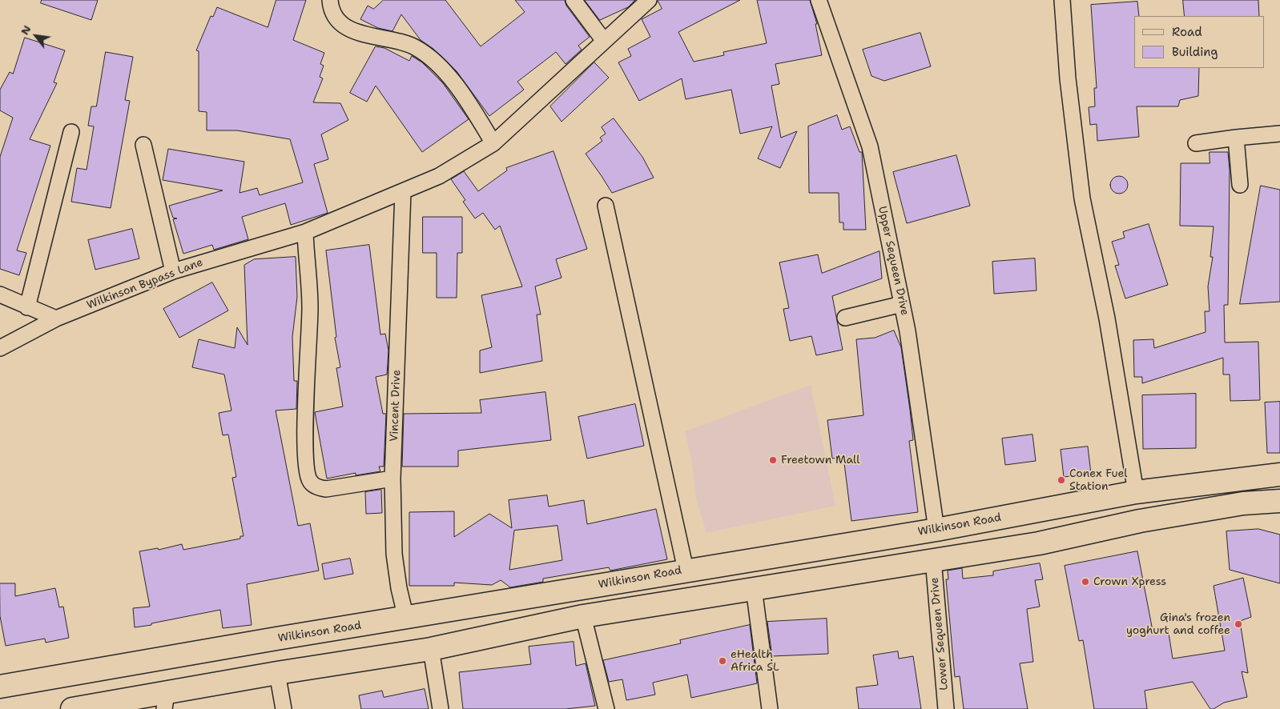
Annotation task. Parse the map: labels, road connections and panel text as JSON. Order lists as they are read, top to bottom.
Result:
{
  "streets": {
    "main road": ["Wilkinson Road"],
    "street": [
      "Upper Sequeen Drive",
      "Wilkinson Bypass Lane",
      "Vincent Drive",
      "Lower Sequeen Drive"
    ]
  },
  "crossings": [
    ["Upper Sequeen Drive", "Wilkinson Road"],
    ["Wilkinson Bypass Lane", "Vincent Drive"],
    ["Vincent Drive", "Wilkinson Road"]
  ],
  "places": [
    "Freetown Mall",
    "Conex Fuel Station",
    "Crown Xpress",
    "Gina's frozen yoghurt and coffee",
    "eHealth Africa SL"
  ],
  "legend": ["Road", "Building"],
  "north": "top left"
}
